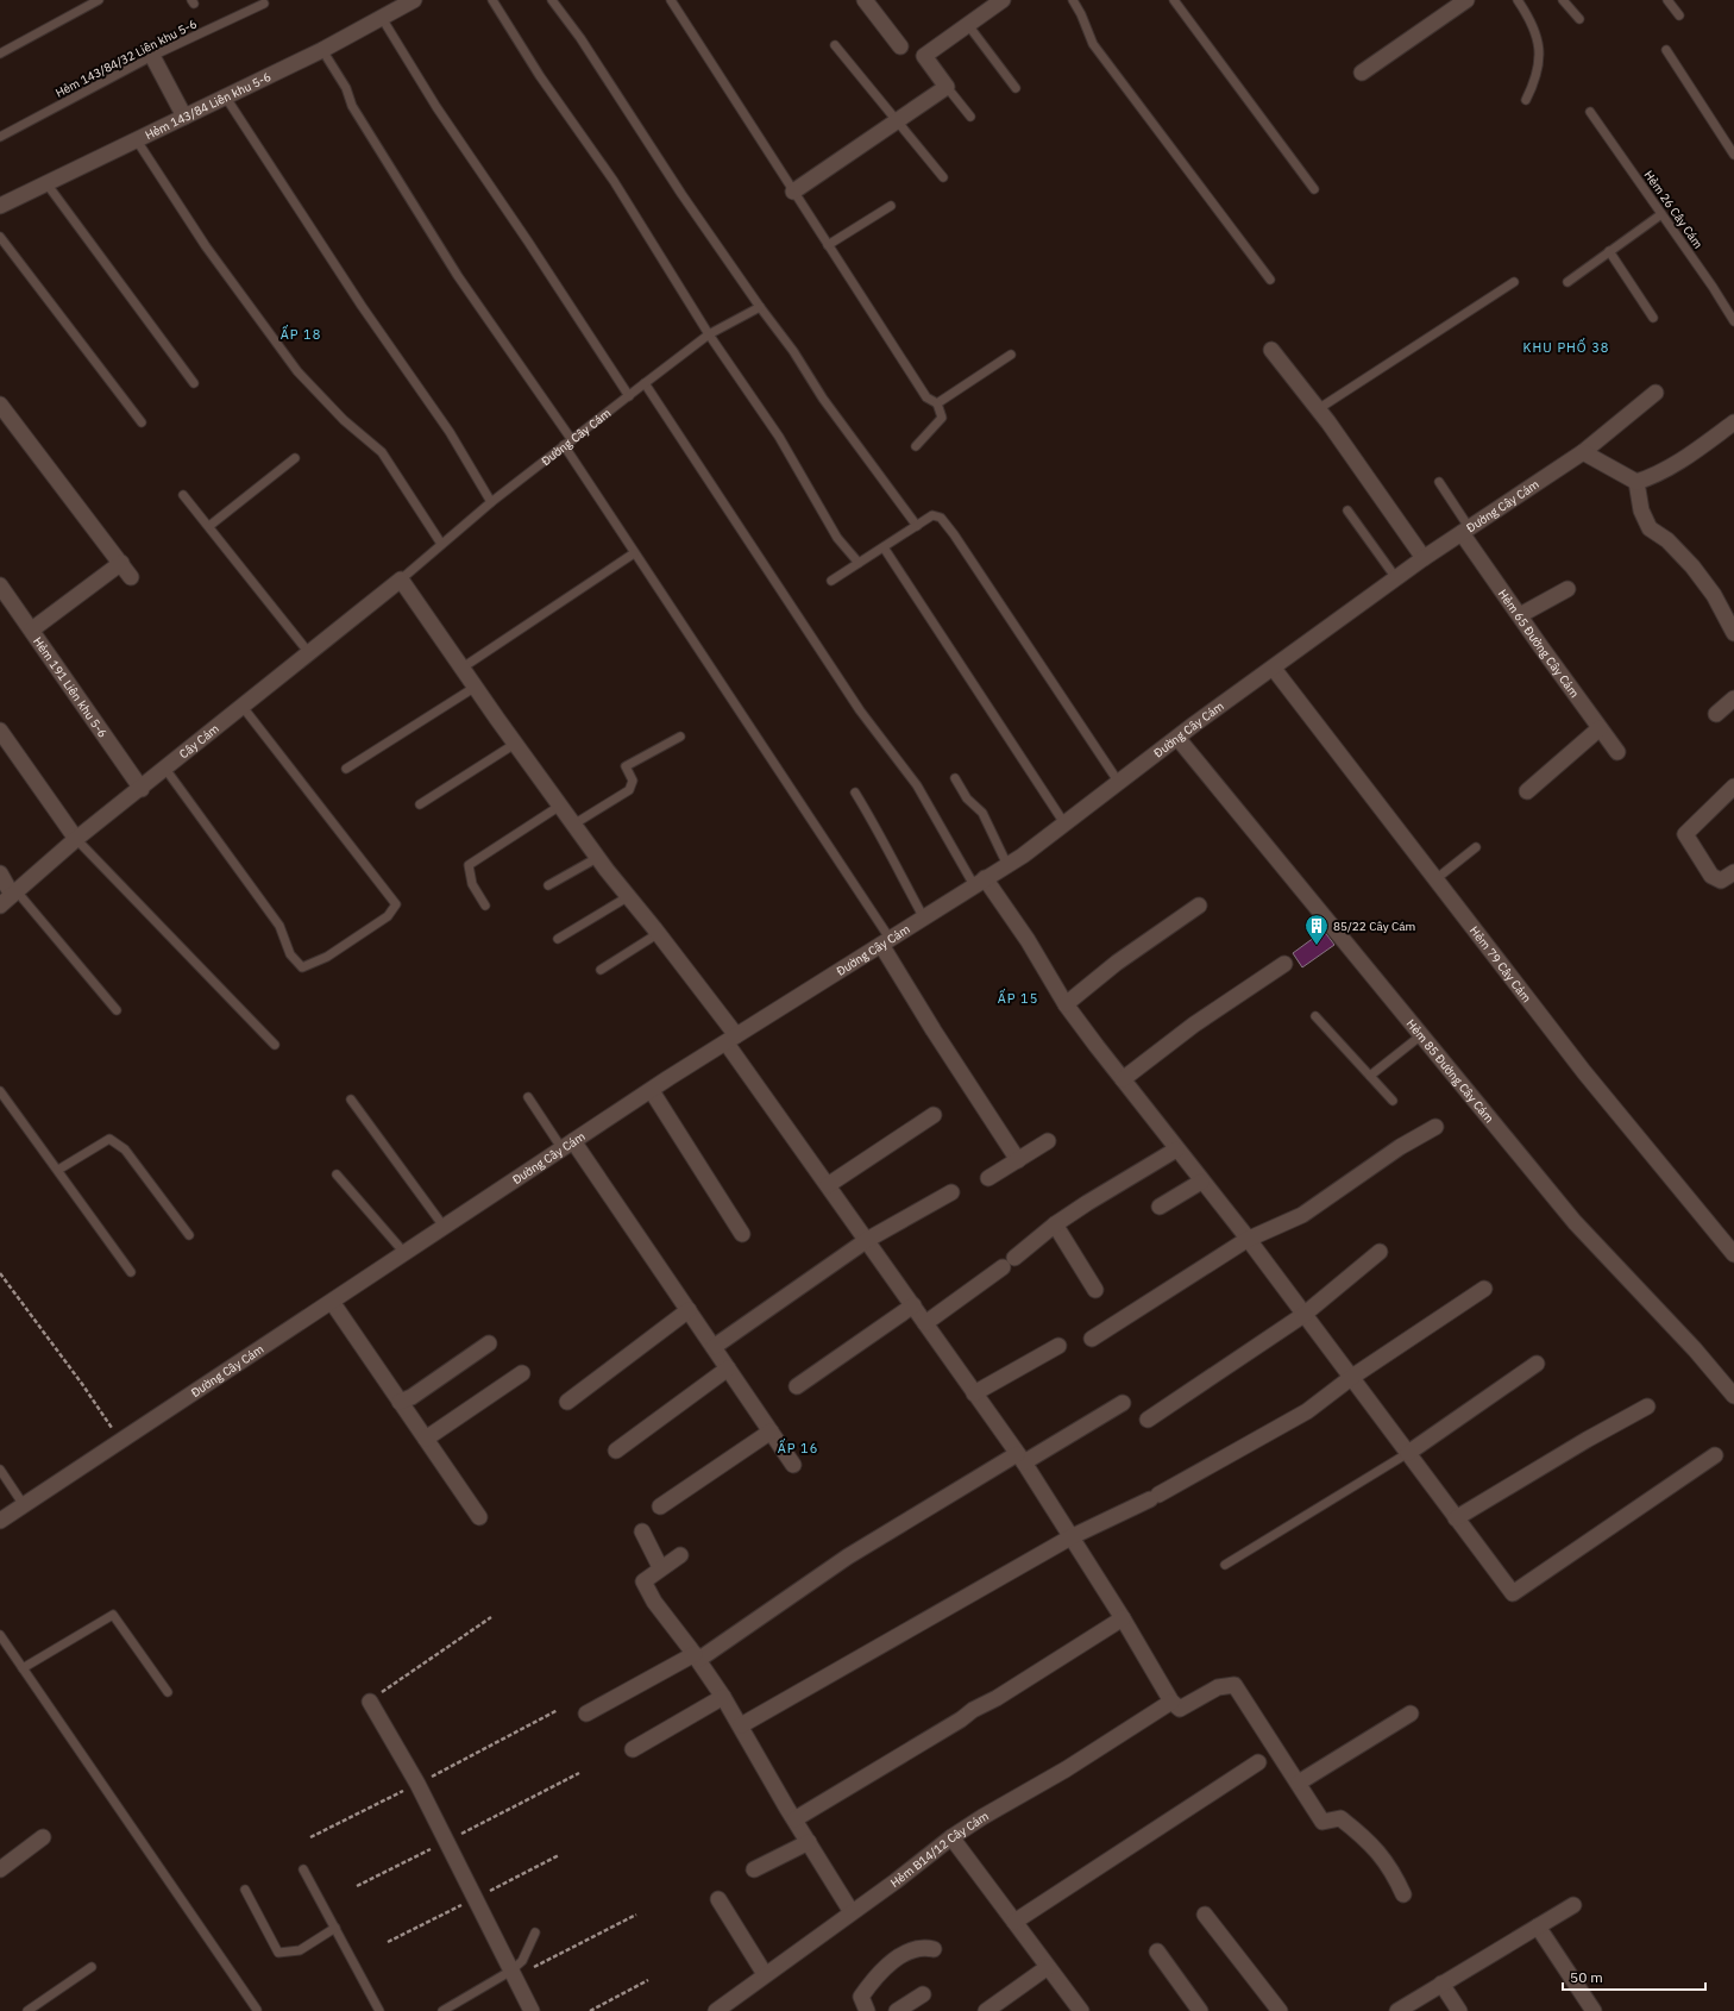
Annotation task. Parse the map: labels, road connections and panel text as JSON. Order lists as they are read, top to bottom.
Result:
{
  "streets": {
    "street": [
      "Hẻm 143/84 Liên khu 5-6",
      "Đường Cây Cám",
      "Hẻm 65 Đường Cây Cám",
      "Hẻm 191 Liên khu 5-6",
      "Cây Cám",
      "Hẻm 79 Cây Cám",
      "Hẻm 85 Đường Cây Cám",
      "Hẻm B14/12 Cây Cám"
    ],
    "lane": ["Hẻm 143/84/32 Liên khu 5-6", "Hẻm 26 Cây Cám"]
  },
  "crossings": [
    ["Đường Cây Cám", "Hẻm 65 Đường Cây Cám"],
    ["Đường Cây Cám", "Cây Cám"],
    ["Đường Cây Cám", "Hẻm 79 Cây Cám"],
    ["Đường Cây Cám", "Hẻm 85 Đường Cây Cám"],
    ["Hẻm 191 Liên khu 5-6", "Cây Cám"]
  ],
  "districts": [
    "ẤP 18",
    "KHU PHỐ 38",
    "ẤP 15",
    "ẤP 16"
  ],
  "places": {
    "building": ["85/22 Cây Cám"]
  },
  "scale_bar": "50 m"
}
